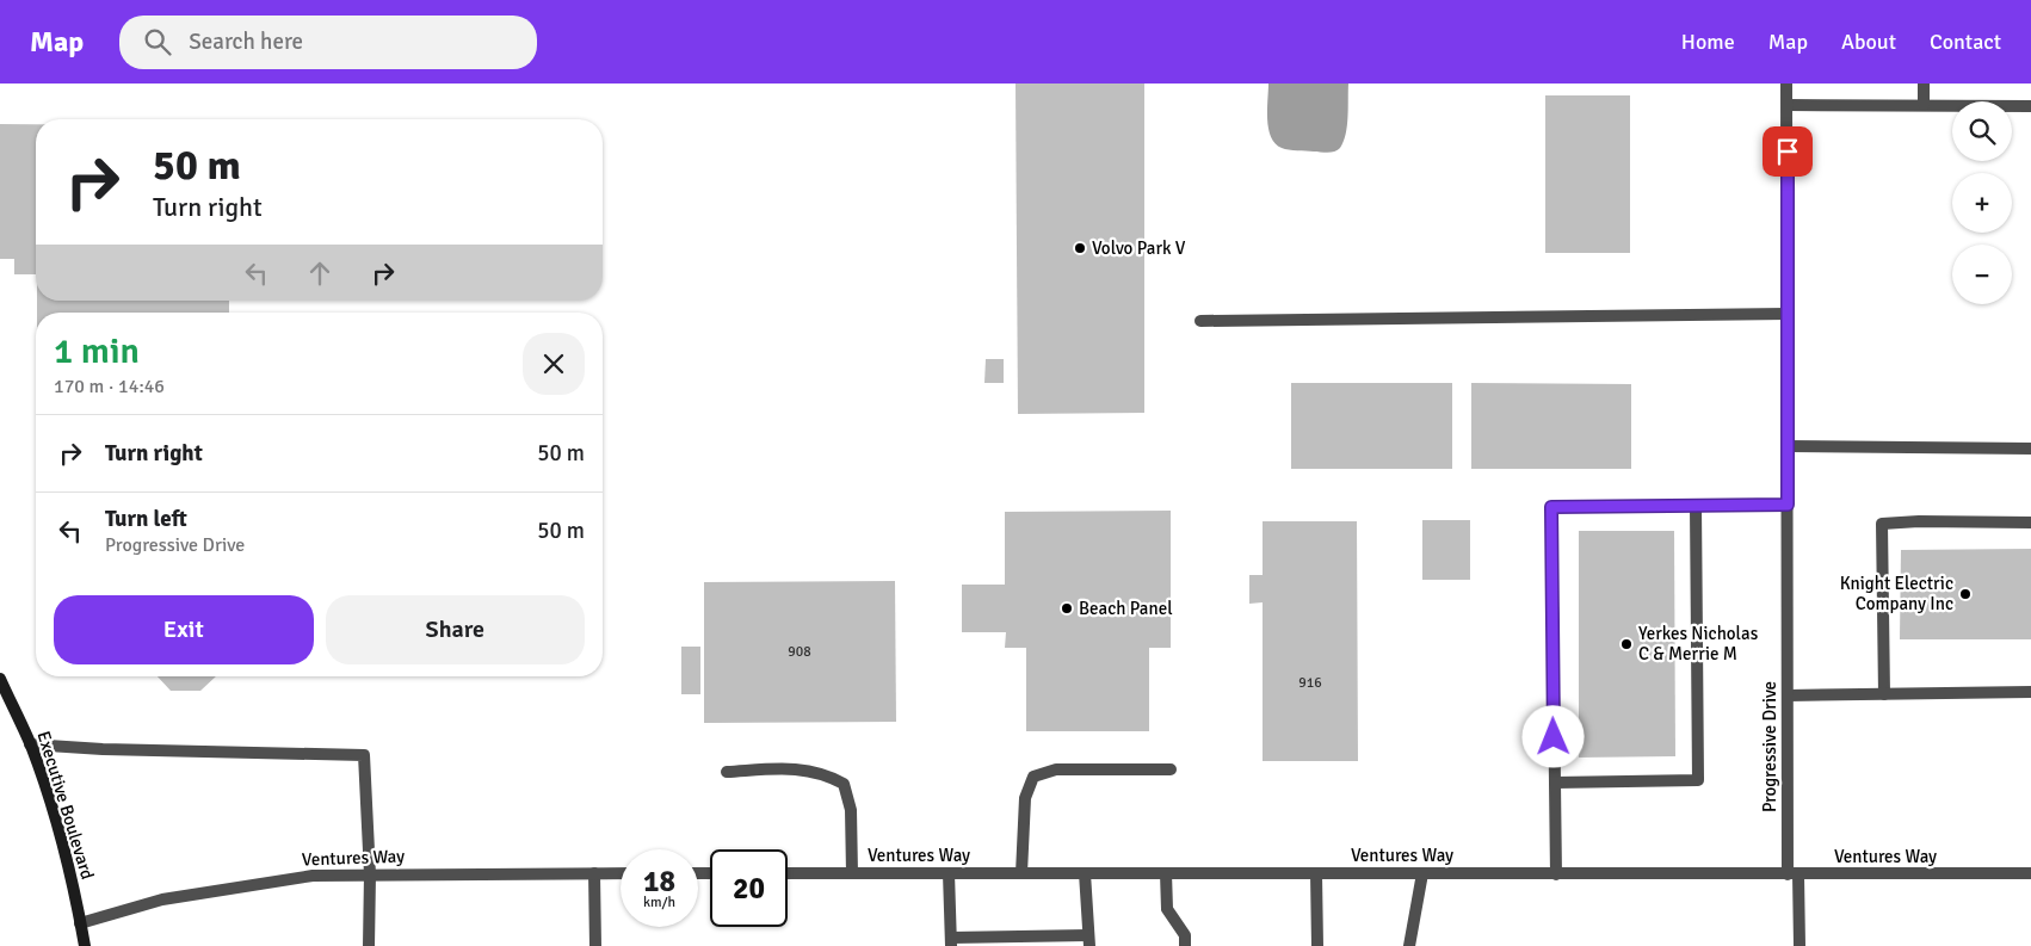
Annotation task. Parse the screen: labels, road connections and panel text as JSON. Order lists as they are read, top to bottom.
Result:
{
  "streets": {
    "street": ["Progressive Drive", "Executive Boulevard", "Ventures Way"]
  },
  "crossings": [
    ["Progressive Drive", "Ventures Way"],
    ["Executive Boulevard", "Ventures Way"]
  ],
  "places": [
    "Volvo Park V",
    "Knight Electric Company Inc",
    "Beach Panel",
    "Yerkes Nicholas C & Merrie M"
  ],
  "house_numbers": ["908", "916"],
  "page": {
    "header": "Map",
    "search": "Search here",
    "nav": [
      "Home",
      "Map",
      "About",
      "Contact"
    ],
    "map_buttons": ["+", "−"],
    "turn": ["50 m", "Turn right"],
    "heading": ["1 min", "170 m · 14:46"],
    "list": [
      {
        "name": "Turn right",
        "value": "50 m"
      },
      {
        "name": "Turn left",
        "note": "Progressive Drive",
        "value": "50 m"
      }
    ],
    "buttons": ["Exit", "Share"],
    "speed": "18 km/h",
    "limit": "20"
  }
}
